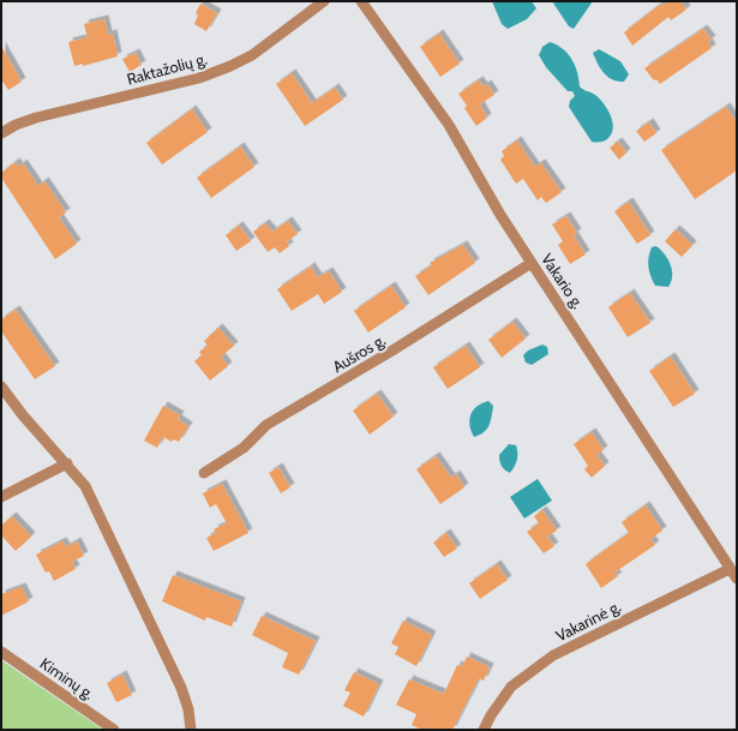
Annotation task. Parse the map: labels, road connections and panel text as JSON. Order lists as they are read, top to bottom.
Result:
{
  "streets": {
    "street": [
      "Raktažolių g.",
      "Vakario g.",
      "Aušros g.",
      "Vakarinė g.",
      "Kiminų g."
    ]
  },
  "crossings": [
    ["Vakario g.", "Aušros g."],
    ["Vakario g.", "Vakarinė g."]
  ]
}
